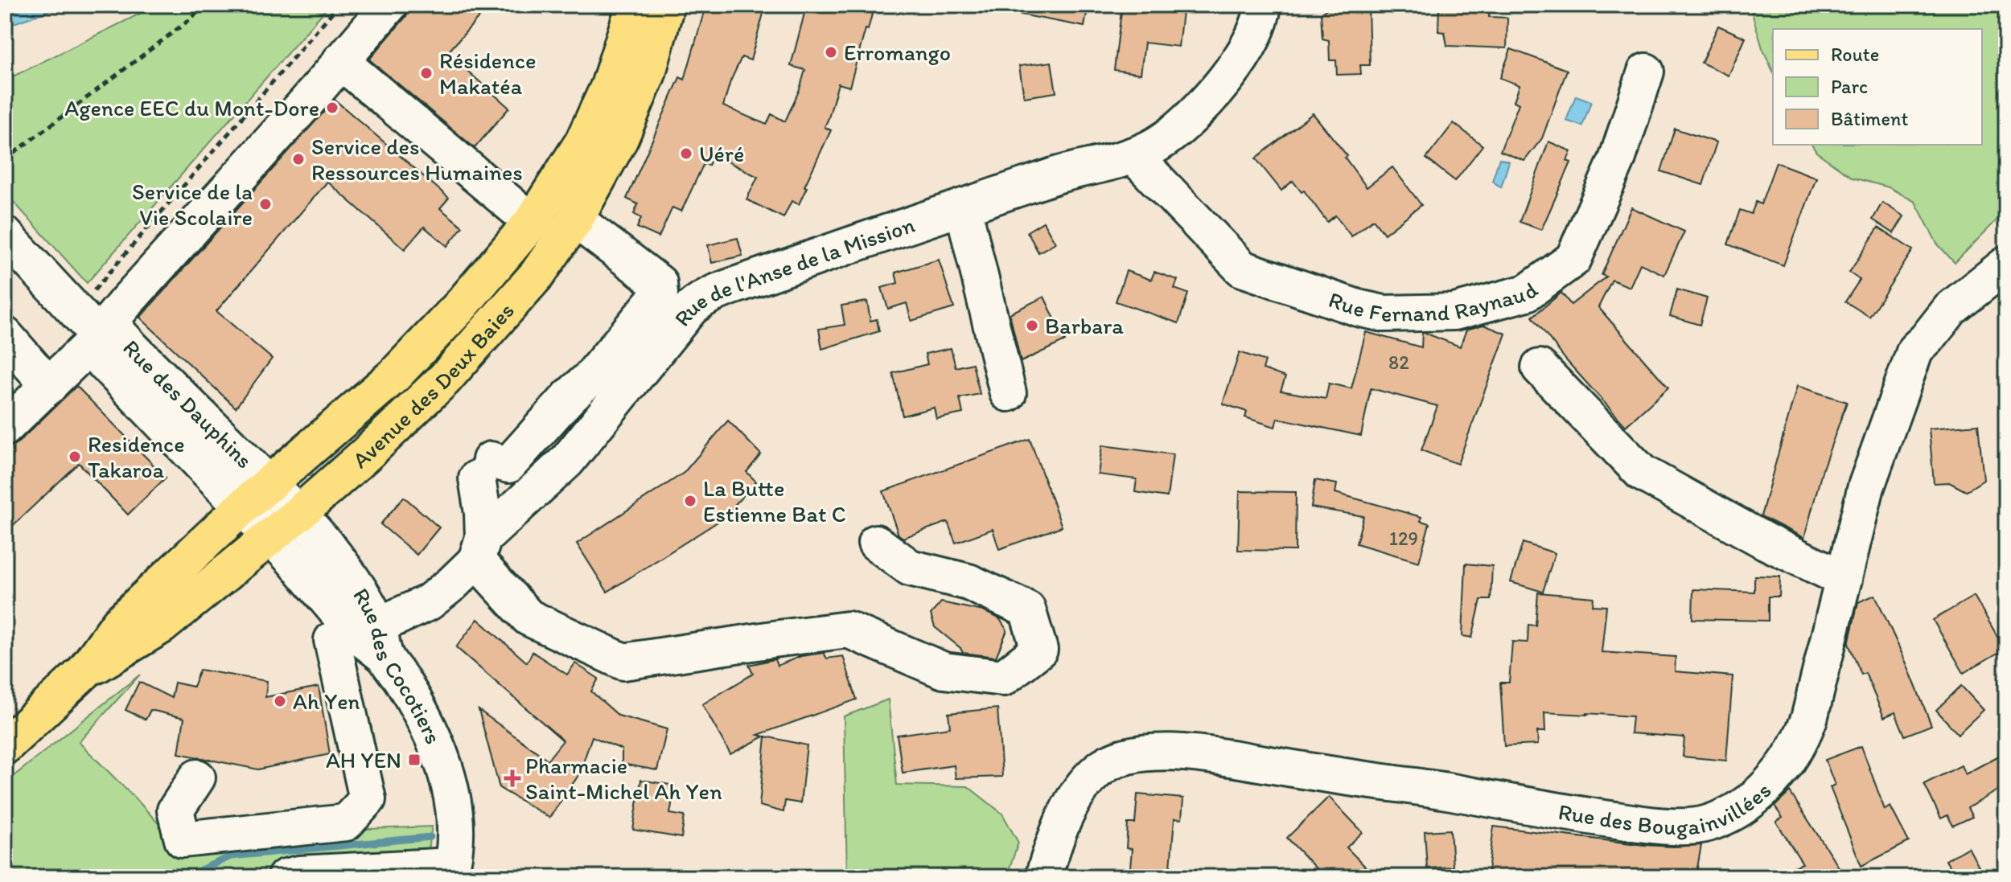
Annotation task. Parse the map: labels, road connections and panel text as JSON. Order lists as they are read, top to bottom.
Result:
{
  "streets": {
    "main road": ["Avenue des Deux Baies"],
    "street": [
      "Rue de l'Anse de la Mission",
      "Rue Fernand Raynaud",
      "Rue des Dauphins",
      "Rue des Cocotiers",
      "Rue des Bougainvillées"
    ]
  },
  "crossings": [
    ["Rue de l'Anse de la Mission", "Rue Fernand Raynaud"],
    ["Rue de l'Anse de la Mission", "Rue des Dauphins"],
    ["Rue de l'Anse de la Mission", "Rue des Cocotiers"],
    ["Avenue des Deux Baies", "Rue des Dauphins"],
    ["Avenue des Deux Baies", "Rue des Cocotiers"],
    ["Rue des Dauphins", "Rue des Cocotiers"]
  ],
  "places": {
    "other": [
      "Erromango",
      "Résidence Makatéa",
      "Agence EEC du Mont-Dore",
      "Uéré",
      "Service des Ressources Humaines",
      "Service de la Vie Scolaire",
      "Barbara",
      "Residence Takaroa",
      "La Butte Estienne Bat C",
      "Ah Yen"
    ],
    "transit": ["AH YEN"],
    "health": ["Pharmacie Saint-Michel Ah Yen"]
  },
  "house_numbers": ["82", "129"],
  "legend": ["Route", "Parc", "Bâtiment"]
}
